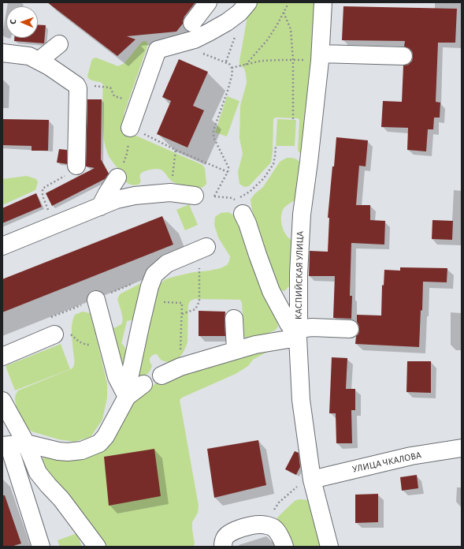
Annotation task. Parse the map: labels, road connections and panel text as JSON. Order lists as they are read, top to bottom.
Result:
{
  "streets": {
    "street": ["КАСПИЙСКАЯ УЛИЦА", "УЛИЦА ЧКАЛОВА"]
  },
  "crossings": [
    ["КАСПИЙСКАЯ УЛИЦА", "УЛИЦА ЧКАЛОВА"]
  ],
  "north": "left"
}
